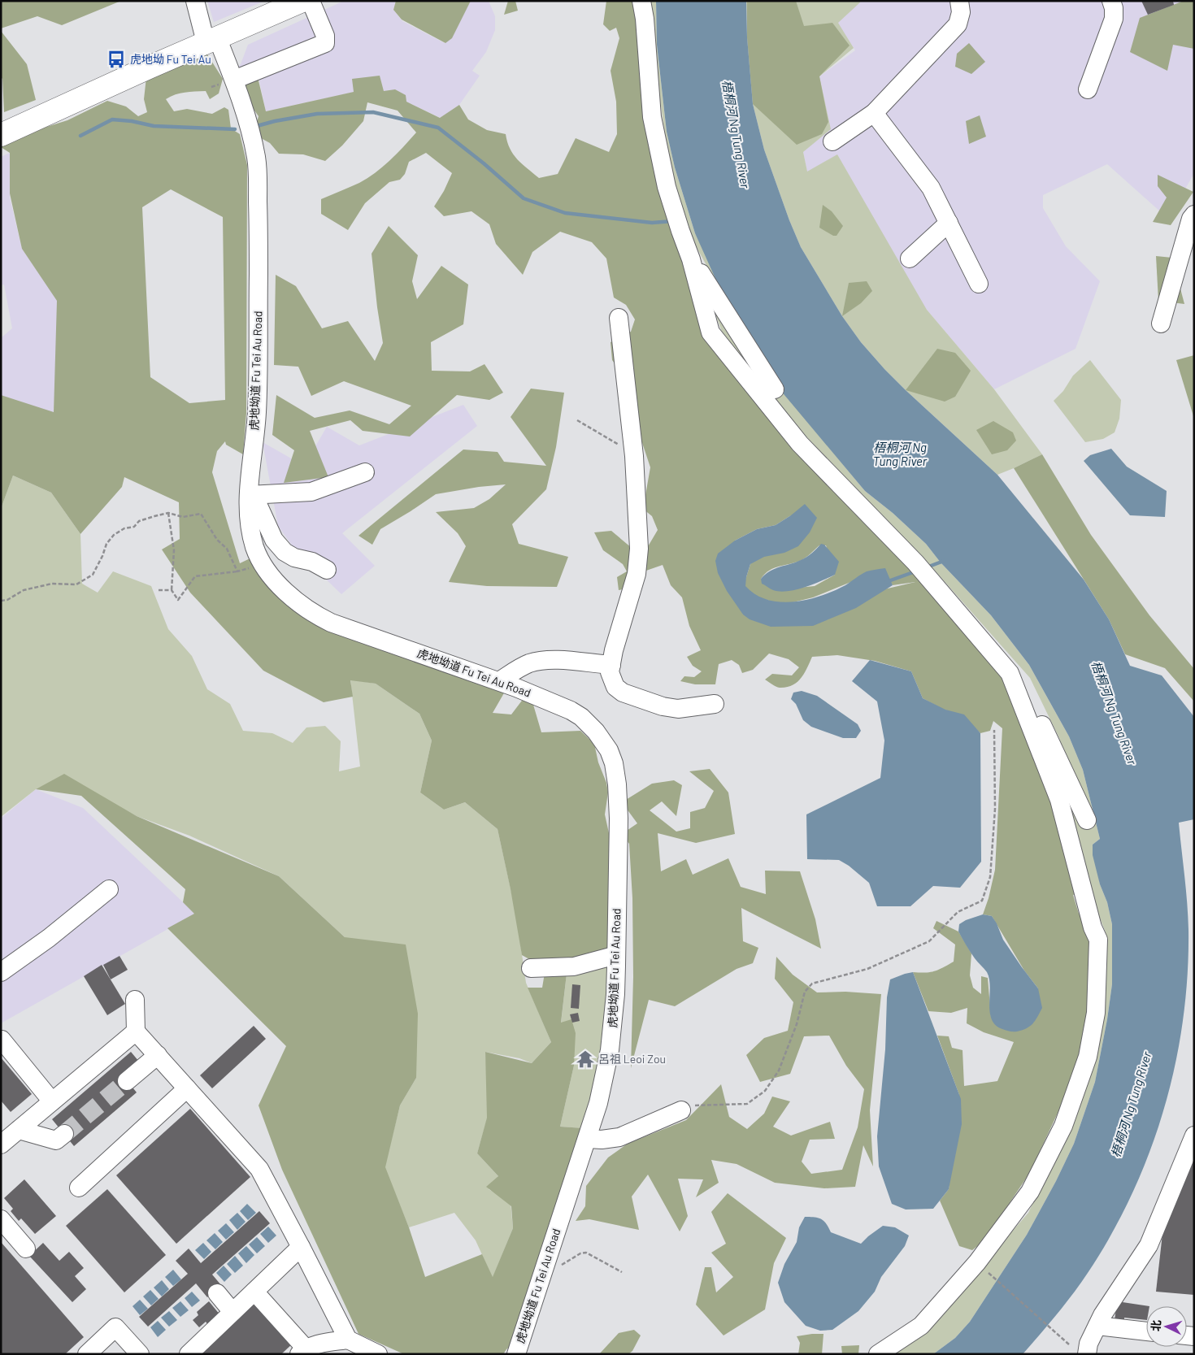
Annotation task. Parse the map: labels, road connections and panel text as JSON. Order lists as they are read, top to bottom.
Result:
{
  "streets": {
    "street": ["虎地坳道 Fu Tei Au Road"]
  },
  "water": ["梧桐河 Ng Tung River"],
  "places": {
    "bus stop": ["虎地坳 Fu Tei Au"],
    "temple": ["呂祖 Leoi Zou"]
  },
  "north": "left"
}
